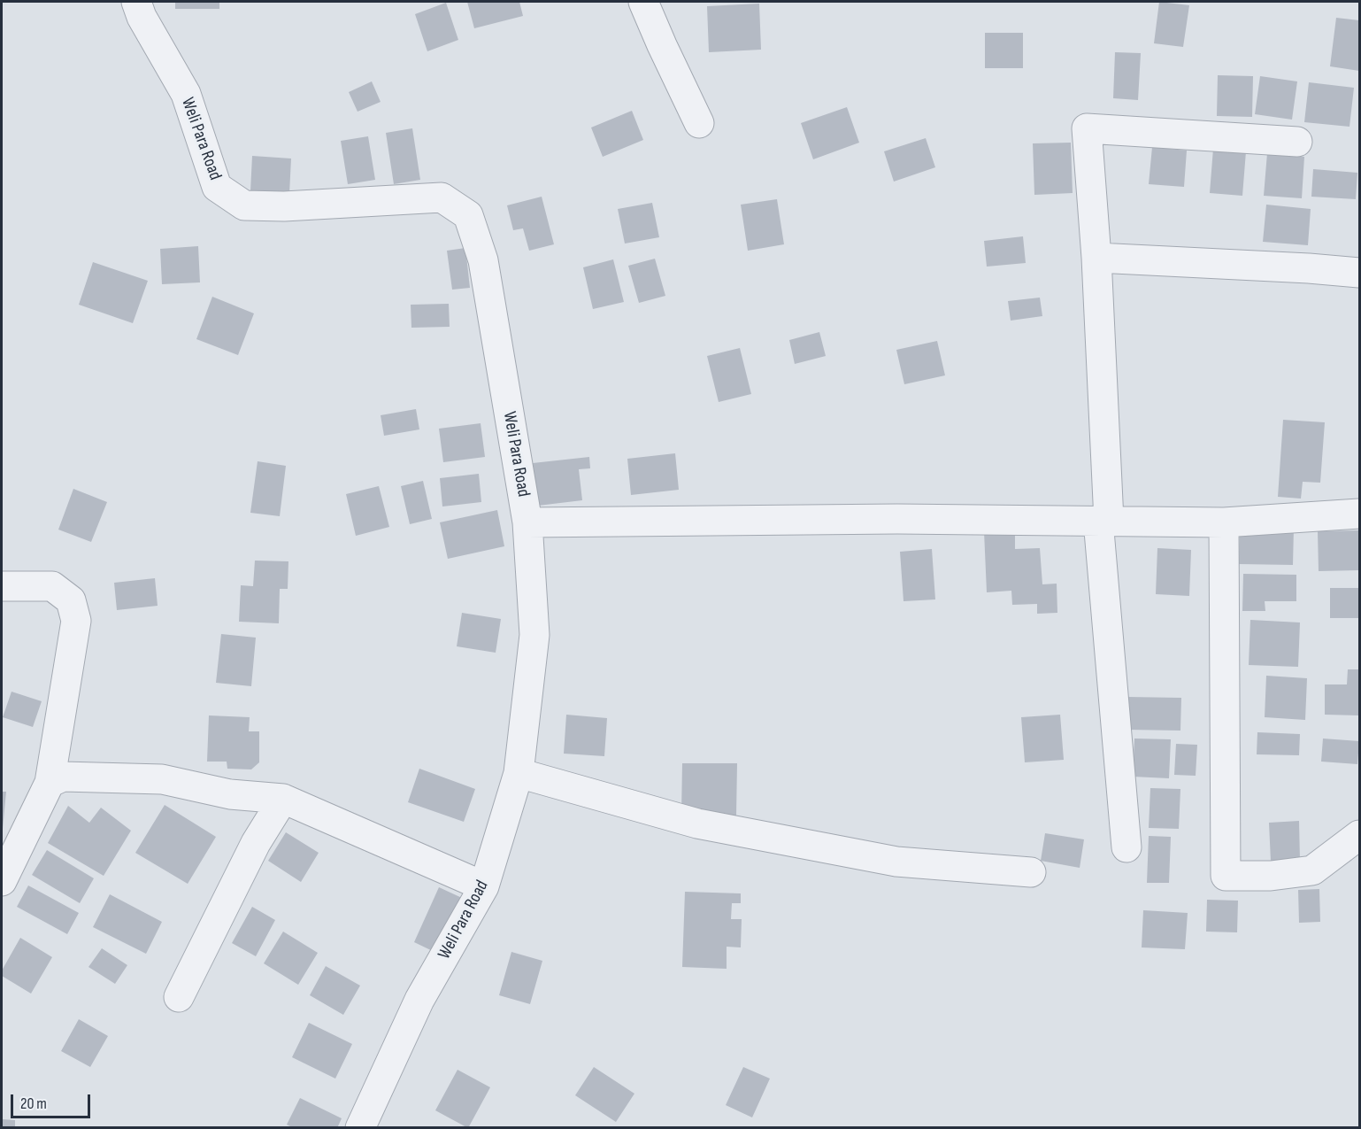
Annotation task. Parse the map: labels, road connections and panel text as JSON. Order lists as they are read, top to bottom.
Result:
{
  "streets": {
    "street": ["Weli Para Road"]
  },
  "scale_bar": "20 m"
}
